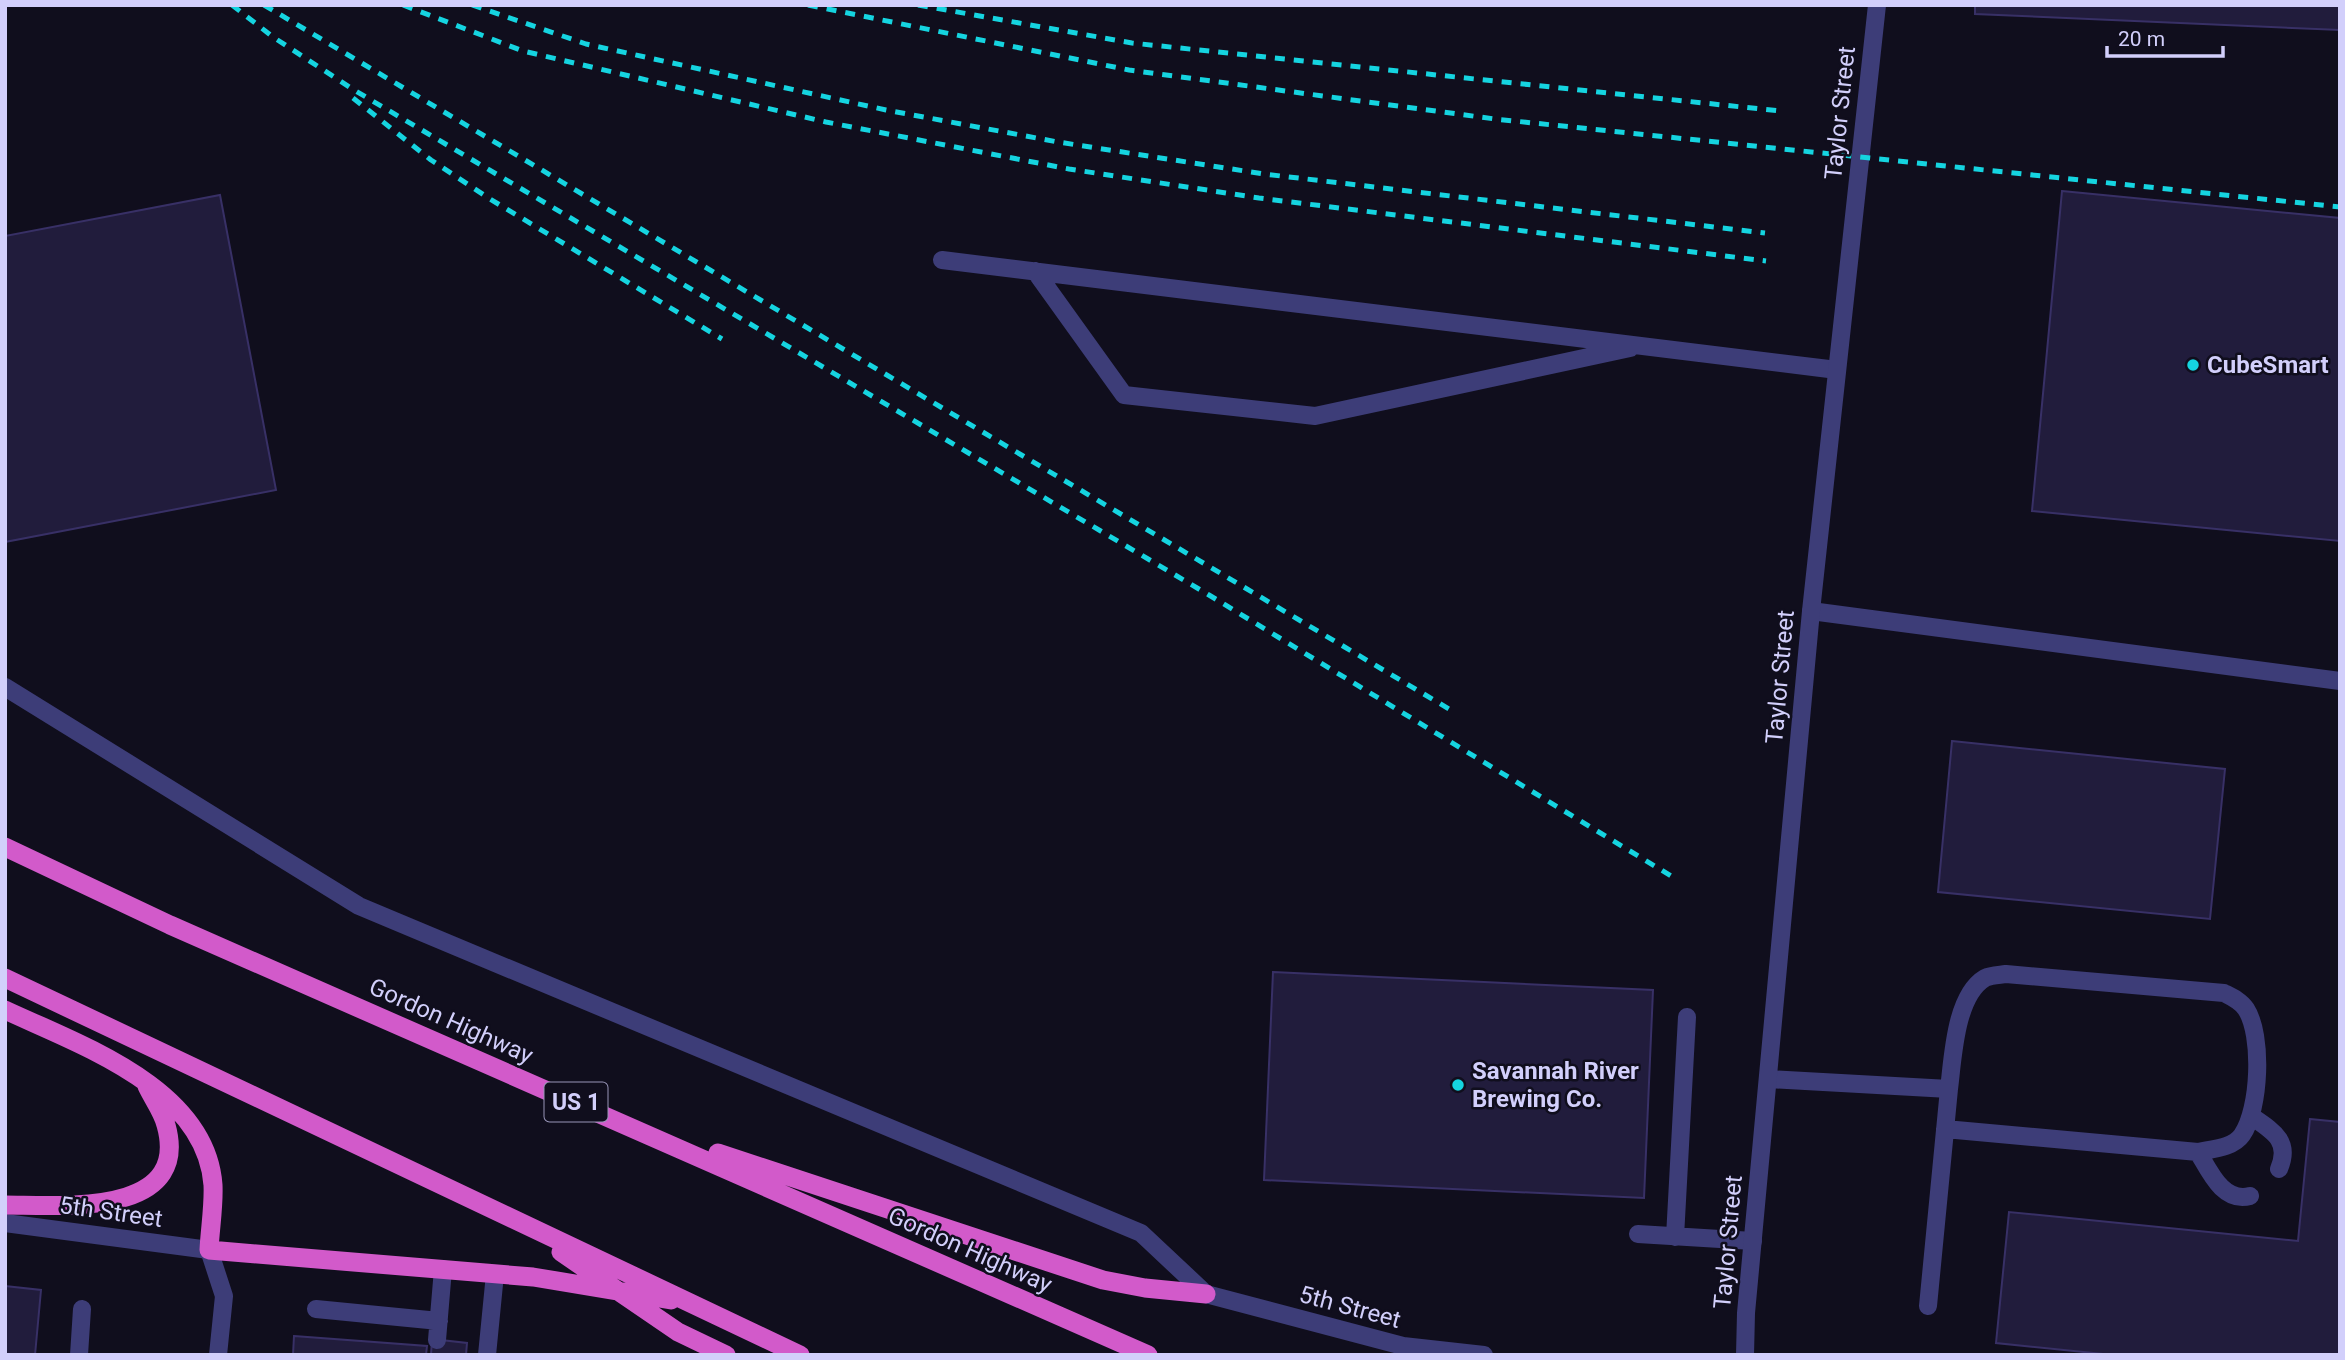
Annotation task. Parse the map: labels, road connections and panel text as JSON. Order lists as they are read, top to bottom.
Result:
{
  "streets": {
    "highway": ["Gordon Highway", "US 1"],
    "street": ["Taylor Street", "5th Street"]
  },
  "places": ["CubeSmart", "Savannah River Brewing Co."],
  "scale_bar": "20 m"
}
